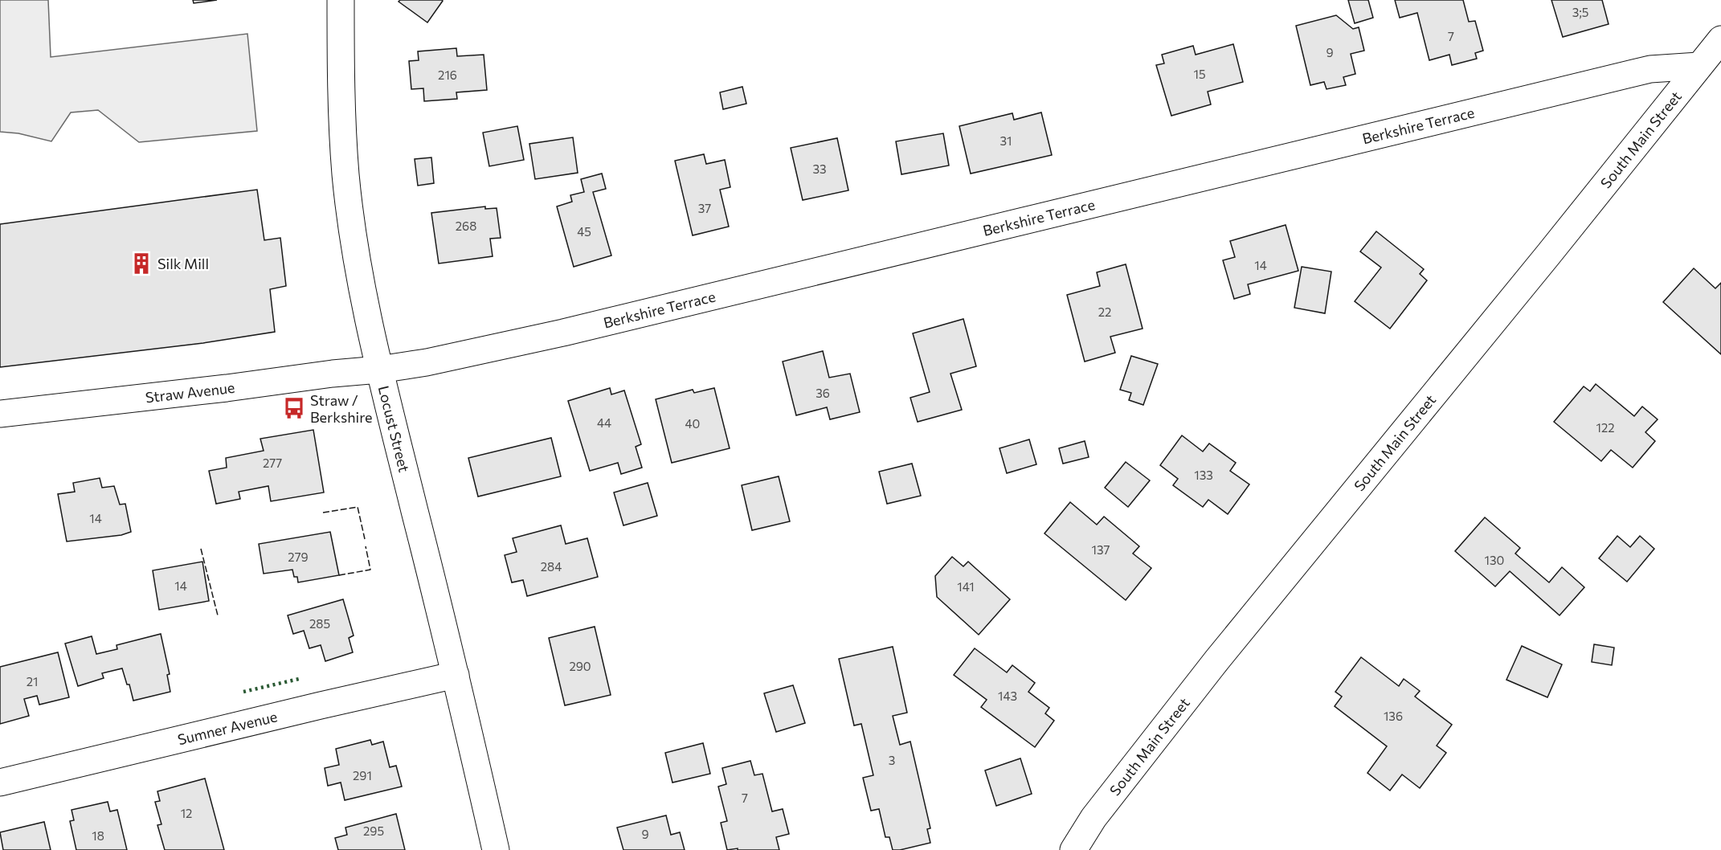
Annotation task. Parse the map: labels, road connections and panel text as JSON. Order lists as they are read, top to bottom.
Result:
{
  "streets": {
    "main road": [
      "Berkshire Terrace",
      "South Main Street",
      "Straw Avenue",
      "Locust Street",
      "Sumner Avenue"
    ]
  },
  "crossings": [
    ["Berkshire Terrace", "South Main Street"],
    ["Berkshire Terrace", "Straw Avenue"],
    ["Berkshire Terrace", "Locust Street"],
    ["Straw Avenue", "Locust Street"],
    ["Locust Street", "Sumner Avenue"]
  ],
  "places": {
    "building": ["Silk Mill"],
    "bus stop": ["Straw / Berkshire"]
  },
  "house_numbers": [
    "3;5",
    "7",
    "9",
    "15",
    "216",
    "31",
    "33",
    "37",
    "268",
    "45",
    "14",
    "22",
    "36",
    "44",
    "40",
    "122",
    "277",
    "133",
    "14",
    "137",
    "279",
    "130",
    "284",
    "14",
    "141",
    "285",
    "290",
    "21",
    "143",
    "136",
    "3",
    "291",
    "7",
    "12",
    "295",
    "9",
    "18"
  ]
}
